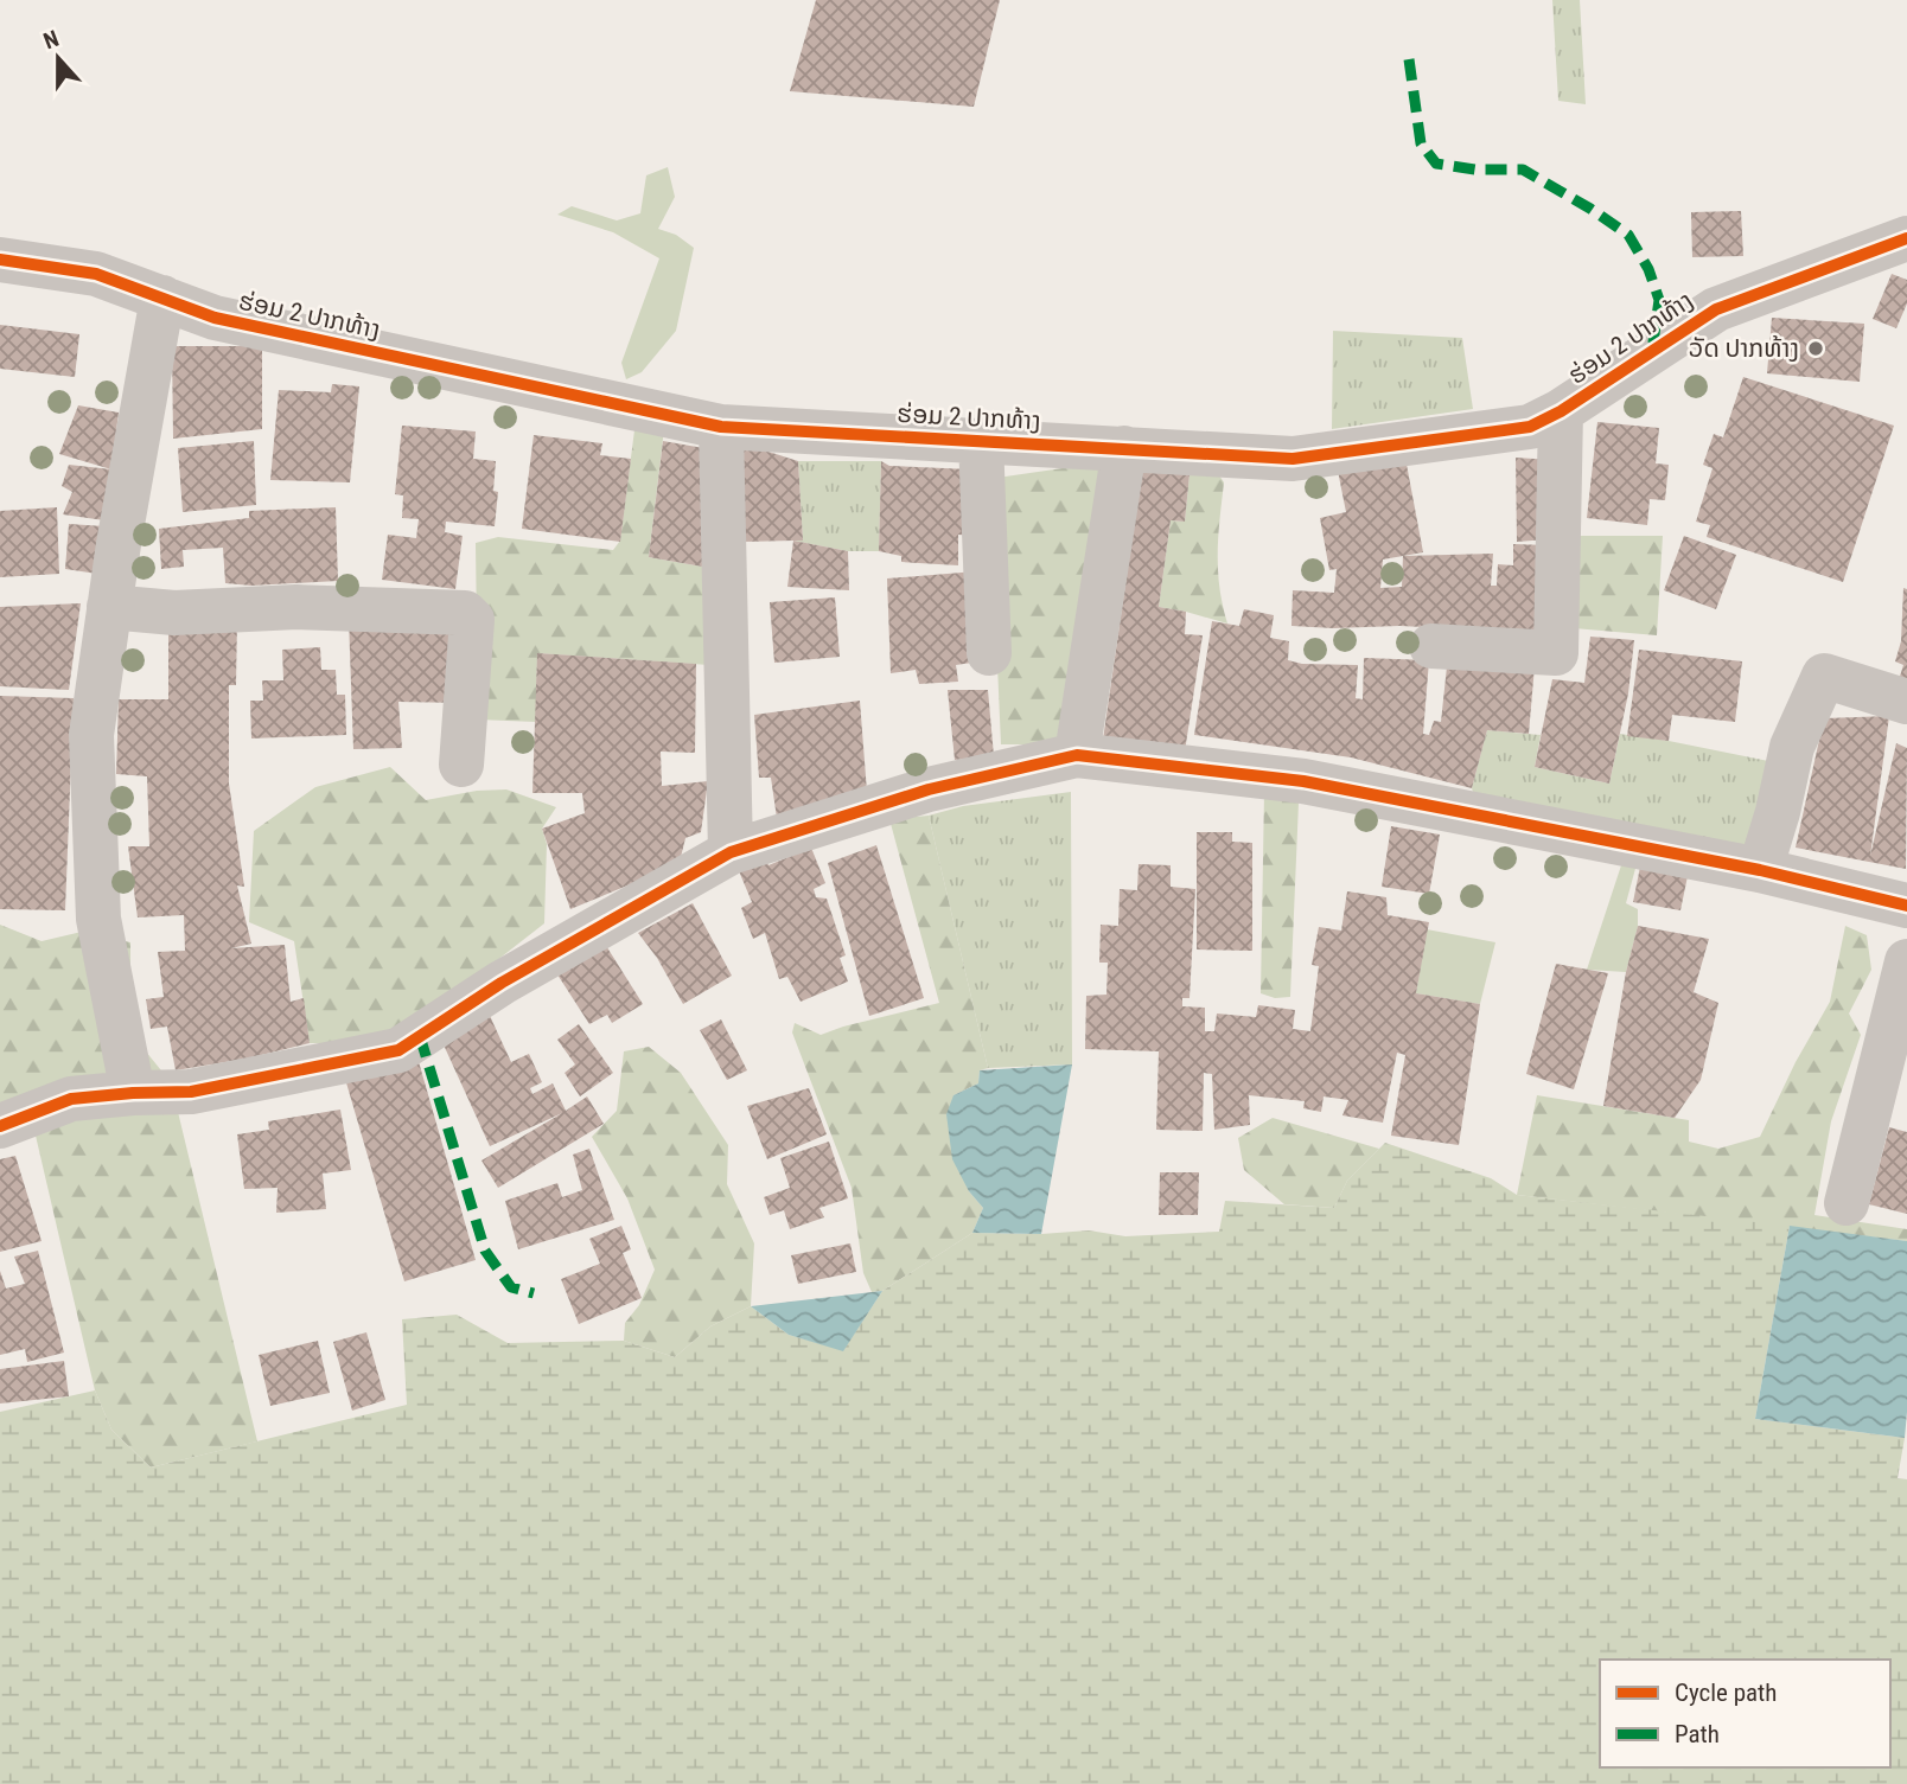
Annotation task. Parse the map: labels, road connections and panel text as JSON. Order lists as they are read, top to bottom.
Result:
{
  "streets": {
    "street": ["ຮ່ອມ 2 ປາກທ້າງ"]
  },
  "places": ["ວັດ ປາກທ້າງ"],
  "legend": ["Cycle path", "Path"],
  "north": "top"
}
